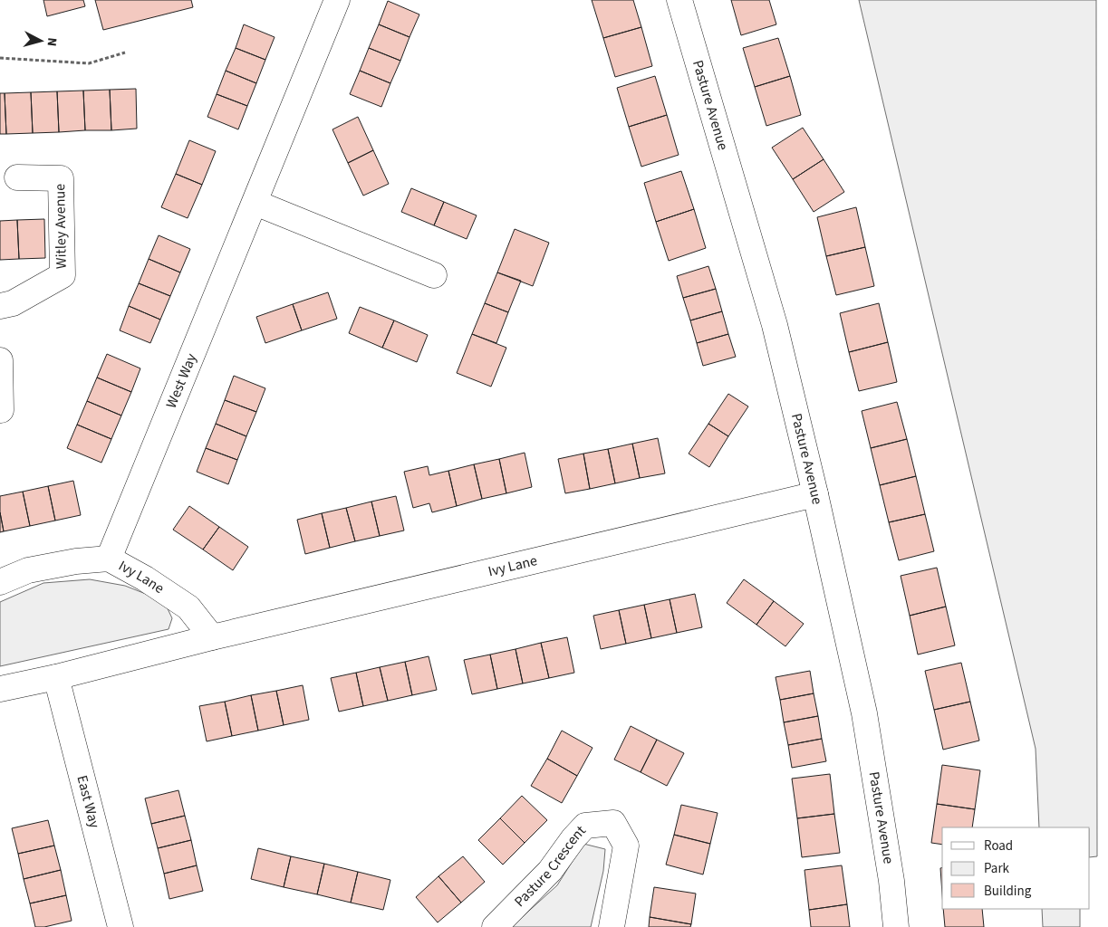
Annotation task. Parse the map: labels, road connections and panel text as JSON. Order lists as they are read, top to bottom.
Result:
{
  "streets": {
    "street": [
      "Pasture Avenue",
      "Witley Avenue",
      "West Way",
      "Ivy Lane",
      "East Way",
      "Pasture Crescent"
    ]
  },
  "crossings": [
    ["Pasture Avenue", "Ivy Lane"],
    ["West Way", "Ivy Lane"],
    ["Ivy Lane", "East Way"]
  ],
  "legend": ["Road", "Park", "Building"],
  "north": "right"
}
